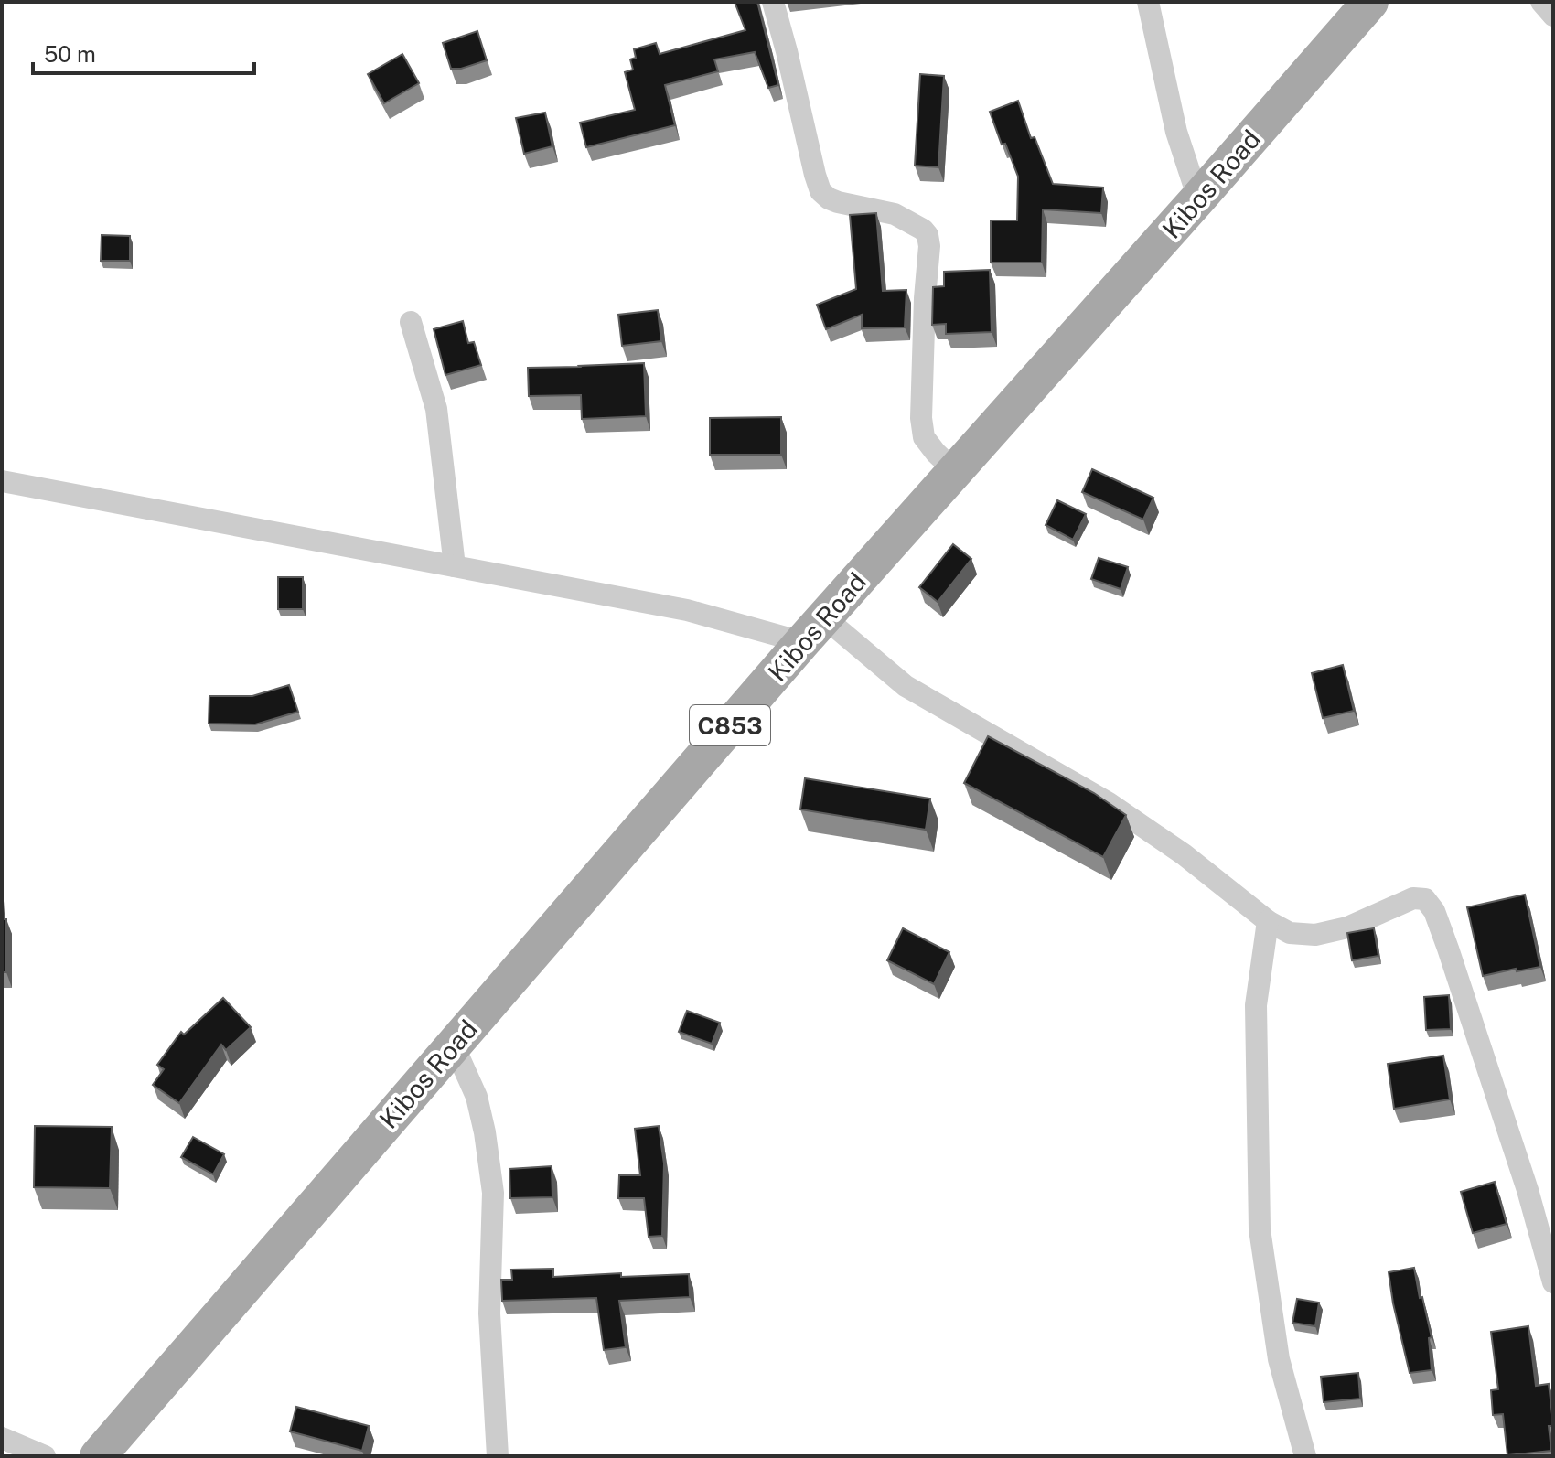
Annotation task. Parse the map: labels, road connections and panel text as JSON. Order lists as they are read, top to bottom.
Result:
{
  "streets": {
    "main road": ["Kibos Road", "C853"]
  },
  "scale_bar": "50 m"
}
